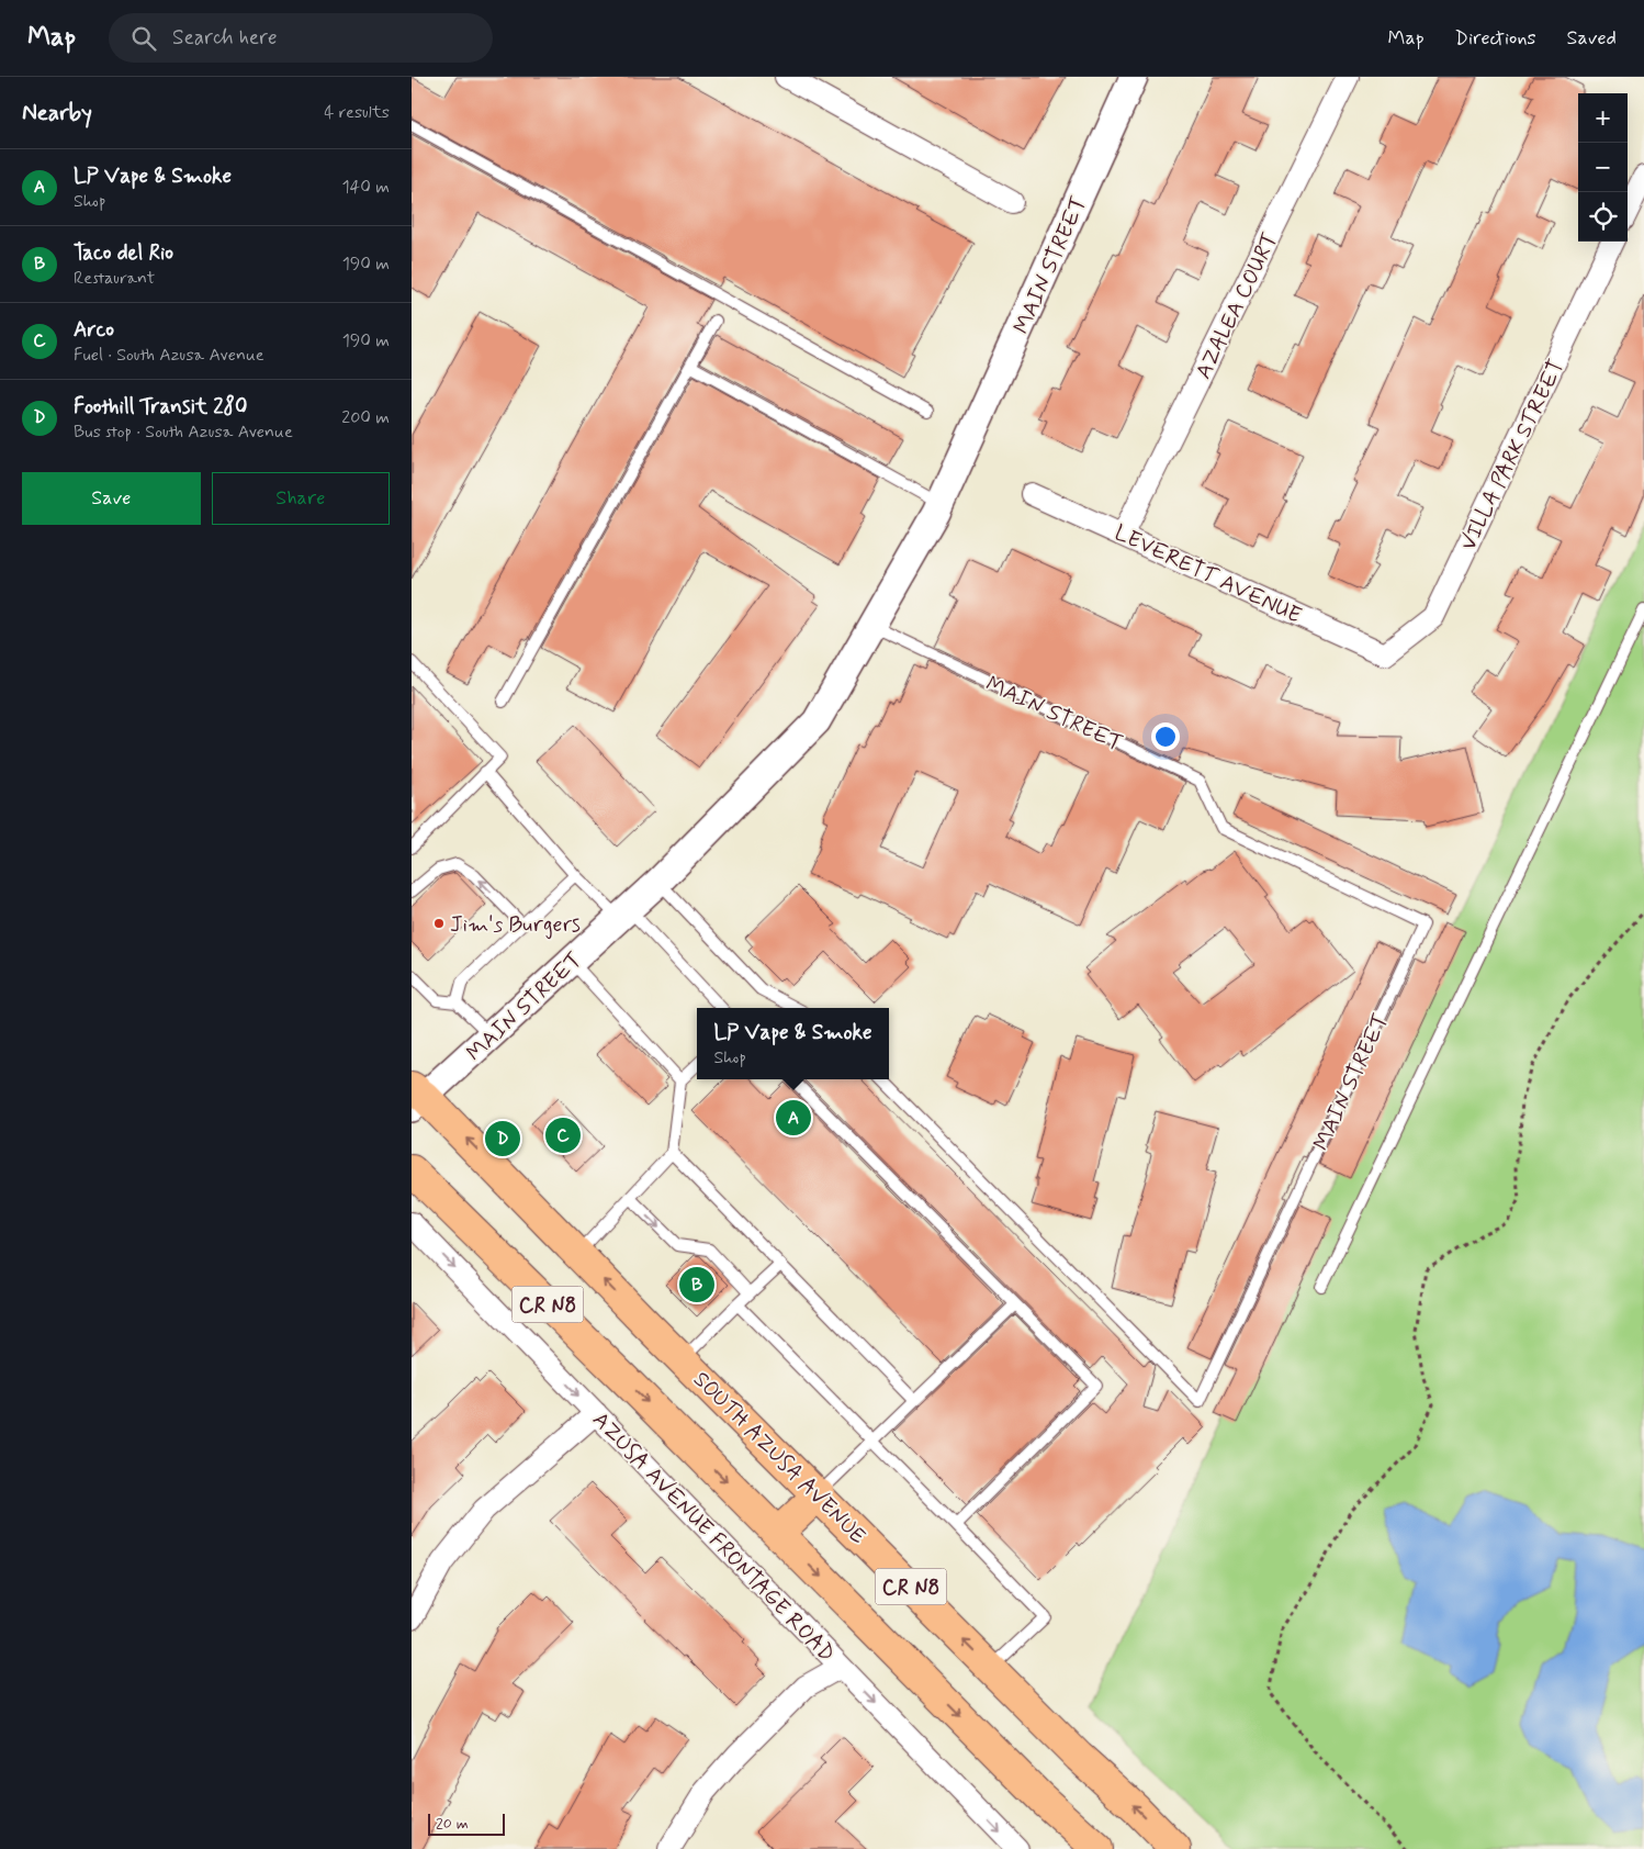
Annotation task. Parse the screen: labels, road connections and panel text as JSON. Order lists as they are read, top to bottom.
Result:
{
  "streets": {
    "main road": ["CR N8", "SOUTH AZUSA AVENUE"],
    "street": [
      "MAIN STREET",
      "AZALEA COURT",
      "VILLA PARK STREET",
      "LEVERETT AVENUE",
      "AZUSA AVENUE FRONTAGE ROAD"
    ]
  },
  "crossings": [
    ["MAIN STREET", "SOUTH AZUSA AVENUE"],
    ["AZALEA COURT", "LEVERETT AVENUE"],
    ["VILLA PARK STREET", "LEVERETT AVENUE"]
  ],
  "one_way": ["AZUSA AVENUE FRONTAGE ROAD"],
  "places": ["Jim's Burgers"],
  "scale_bar": "20 m",
  "page": {
    "header": "Map",
    "search": "Search here",
    "nav": ["Map", "Directions", "Saved"],
    "heading": ["Nearby", "4 results"],
    "map_buttons": ["+", "−"],
    "list": [
      {
        "mark": "A",
        "name": "LP Vape & Smoke",
        "note": "Shop",
        "value": "140 m"
      },
      {
        "mark": "B",
        "name": "Taco del Rio",
        "note": "Restaurant",
        "value": "190 m"
      },
      {
        "mark": "C",
        "name": "Arco",
        "note": "Fuel · South Azusa Avenue",
        "value": "190 m"
      },
      {
        "mark": "D",
        "name": "Foothill Transit 280",
        "note": "Bus stop · South Azusa Avenue",
        "value": "200 m"
      }
    ],
    "buttons": ["Save", "Share"],
    "popup": ["LP Vape & Smoke", "Shop"],
    "pins": [
      "A",
      "C",
      "D",
      "B"
    ],
    "scale": "20 m"
  }
}
